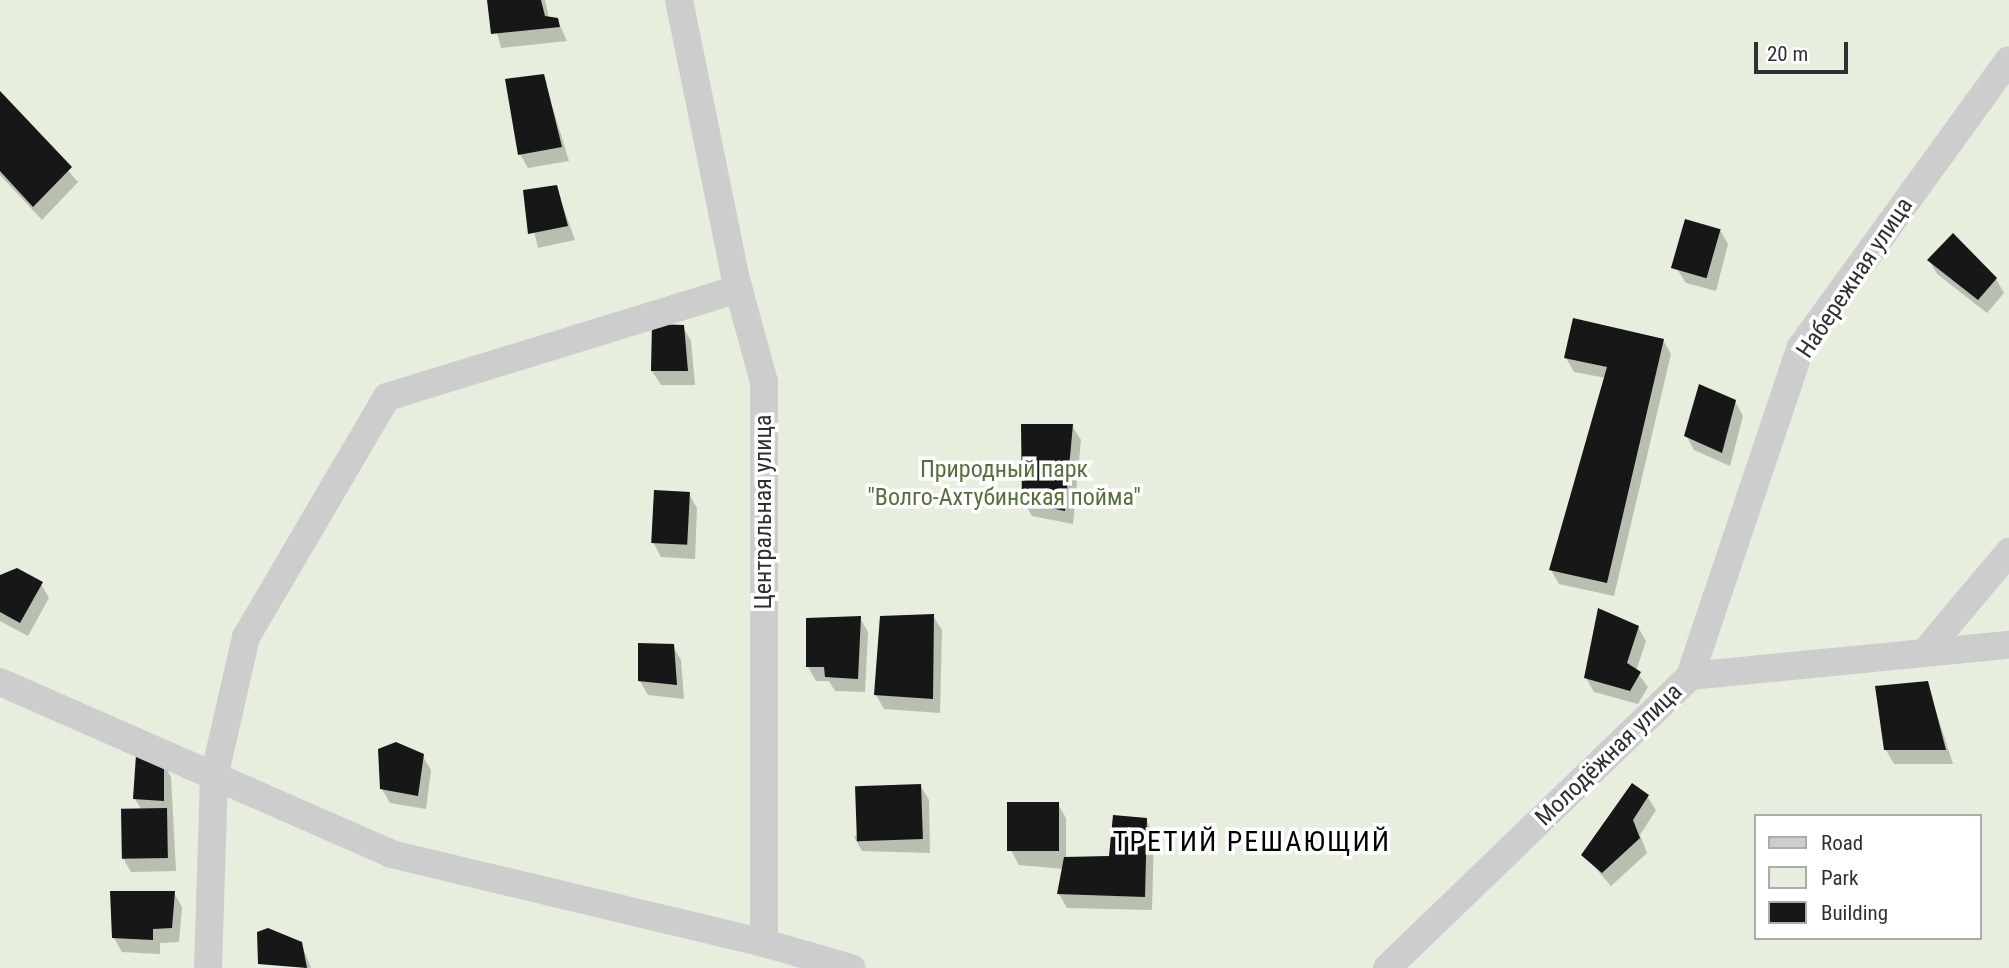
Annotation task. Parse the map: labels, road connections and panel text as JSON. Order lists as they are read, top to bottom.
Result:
{
  "streets": {
    "street": ["Набережная улица", "Центральная улица", "Молодёжная улица"]
  },
  "crossings": [
    ["Набережная улица", "Молодёжная улица"]
  ],
  "districts": ["ТРЕТИЙ РЕШАЮЩИЙ"],
  "parks": ["Природный парк \"Волго-Ахтубинская пойма\""],
  "legend": ["Road", "Park", "Building"],
  "scale_bar": "20 m"
}
